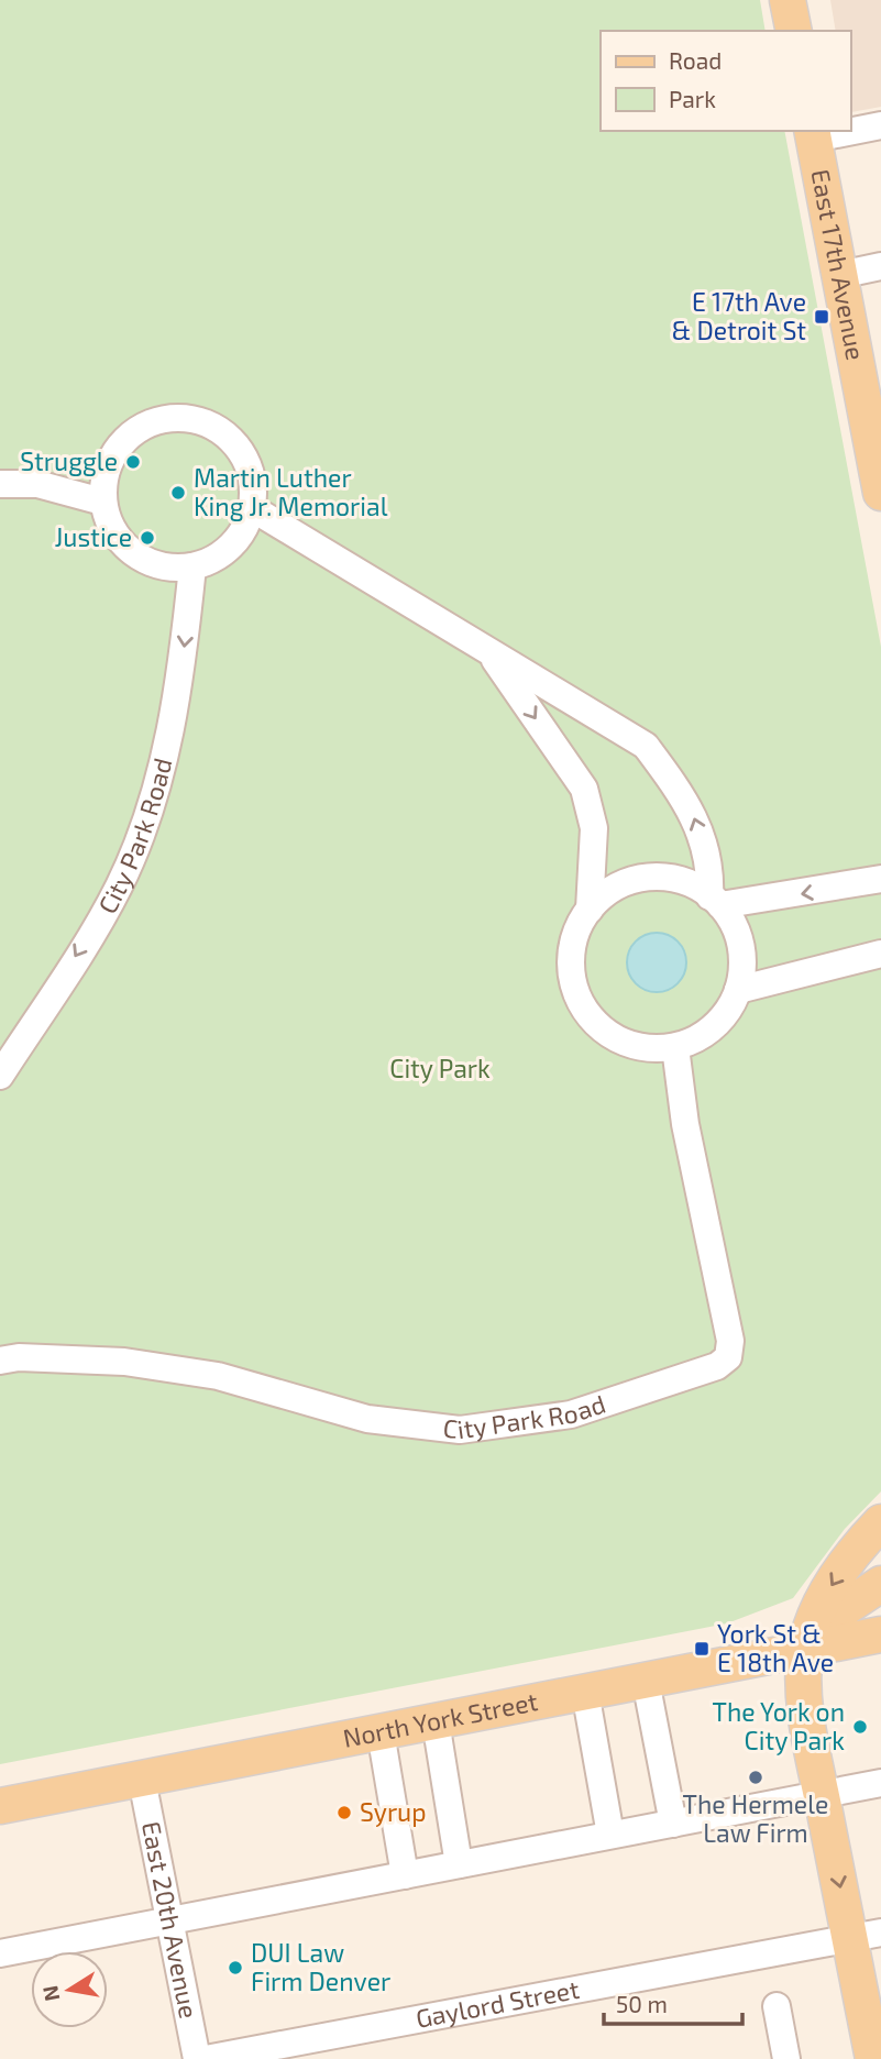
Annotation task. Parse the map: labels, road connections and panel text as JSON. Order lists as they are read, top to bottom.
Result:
{
  "streets": {
    "main road": ["East 17th Avenue", "North York Street"],
    "street": ["City Park Road", "East 20th Avenue", "Gaylord Street"]
  },
  "crossings": [
    ["North York Street", "East 20th Avenue"]
  ],
  "parks": ["City Park"],
  "places": {
    "transit": ["E 17th Ave & Detroit St", "York St & E 18th Ave"],
    "other": [
      "Struggle",
      "Martin Luther King Jr. Memorial",
      "Justice",
      "The York on City Park",
      "The Hermele Law Firm",
      "Syrup",
      "DUI Law Firm Denver"
    ]
  },
  "legend": ["Road", "Park"],
  "scale_bar": "50 m",
  "north": "left"
}
